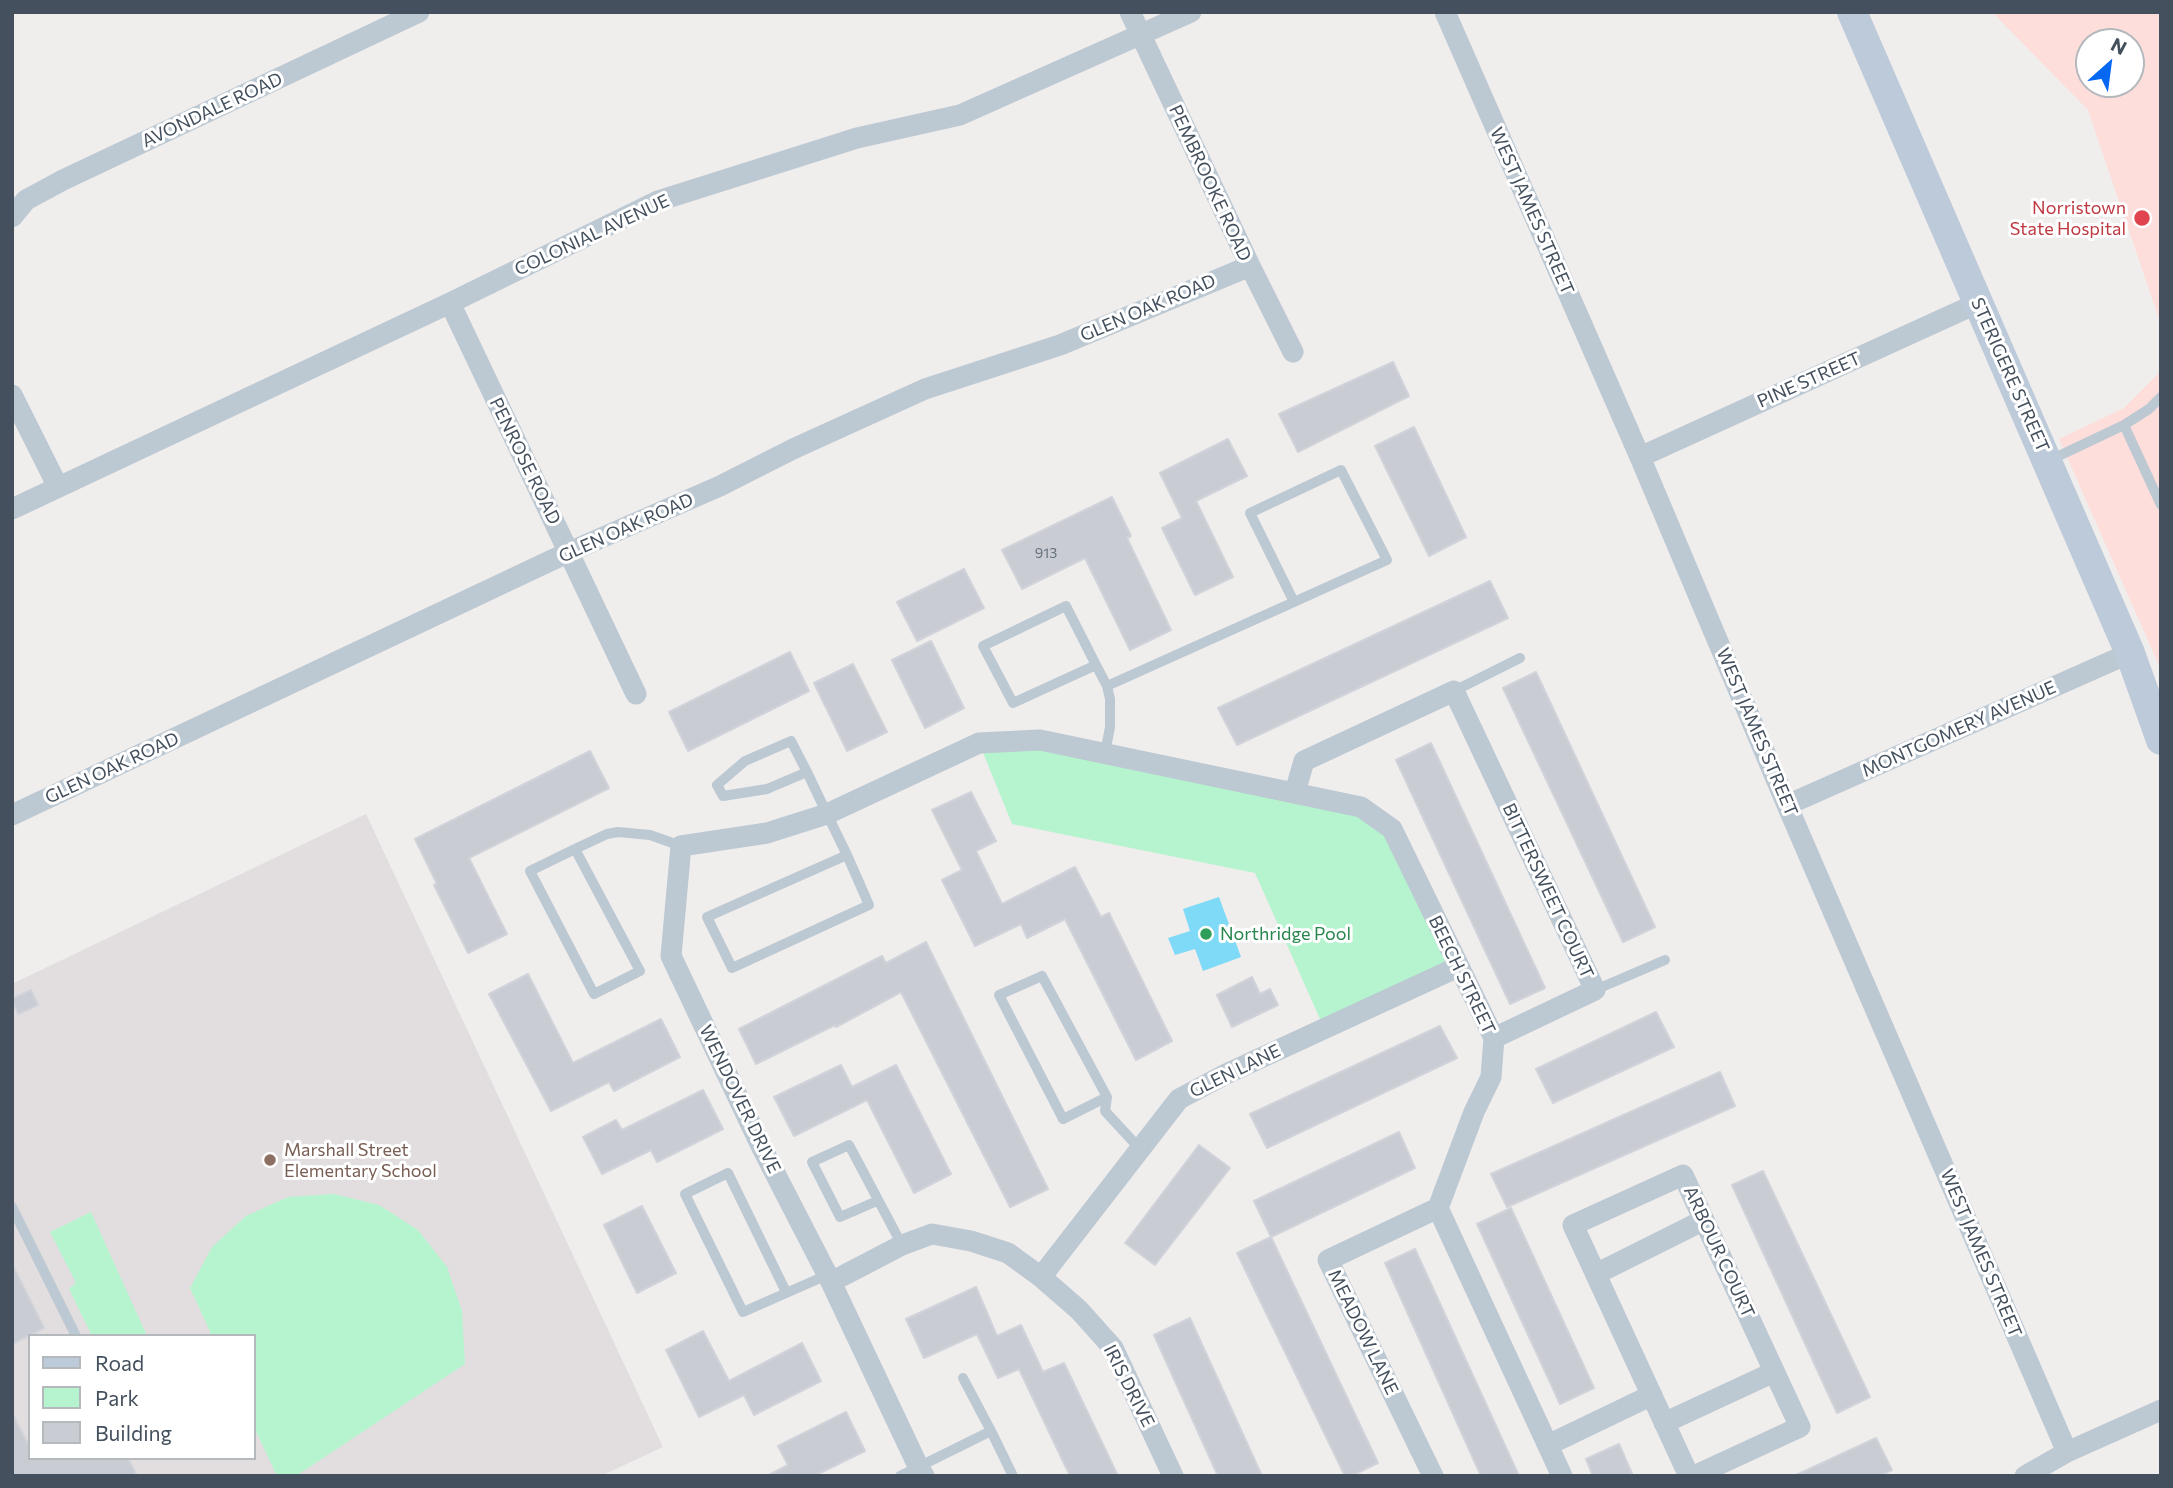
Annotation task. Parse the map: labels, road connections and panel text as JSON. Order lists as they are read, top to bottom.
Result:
{
  "streets": {
    "street": [
      "AVONDALE ROAD",
      "PEMBROOKE ROAD",
      "WEST JAMES STREET",
      "COLONIAL AVENUE",
      "GLEN OAK ROAD",
      "STERIGERE STREET",
      "PINE STREET",
      "PENROSE ROAD",
      "MONTGOMERY AVENUE",
      "BITTERSWEET COURT",
      "BEECH STREET",
      "GLEN LANE",
      "WENDOVER DRIVE",
      "ARBOUR COURT",
      "MEADOW LANE",
      "IRIS DRIVE"
    ]
  },
  "crossings": [
    ["PEMBROOKE ROAD", "COLONIAL AVENUE"],
    ["PEMBROOKE ROAD", "GLEN OAK ROAD"],
    ["WEST JAMES STREET", "PINE STREET"],
    ["WEST JAMES STREET", "MONTGOMERY AVENUE"],
    ["COLONIAL AVENUE", "PENROSE ROAD"],
    ["GLEN OAK ROAD", "PENROSE ROAD"],
    ["STERIGERE STREET", "PINE STREET"],
    ["STERIGERE STREET", "MONTGOMERY AVENUE"],
    ["BITTERSWEET COURT", "BEECH STREET"],
    ["BEECH STREET", "GLEN LANE"],
    ["BEECH STREET", "MEADOW LANE"],
    ["GLEN LANE", "IRIS DRIVE"],
    ["WENDOVER DRIVE", "IRIS DRIVE"]
  ],
  "places": ["Norristown State Hospital", "Northridge Pool", "Marshall Street Elementary School"],
  "house_numbers": ["913"],
  "legend": ["Road", "Park", "Building"],
  "north": "top right"
}
